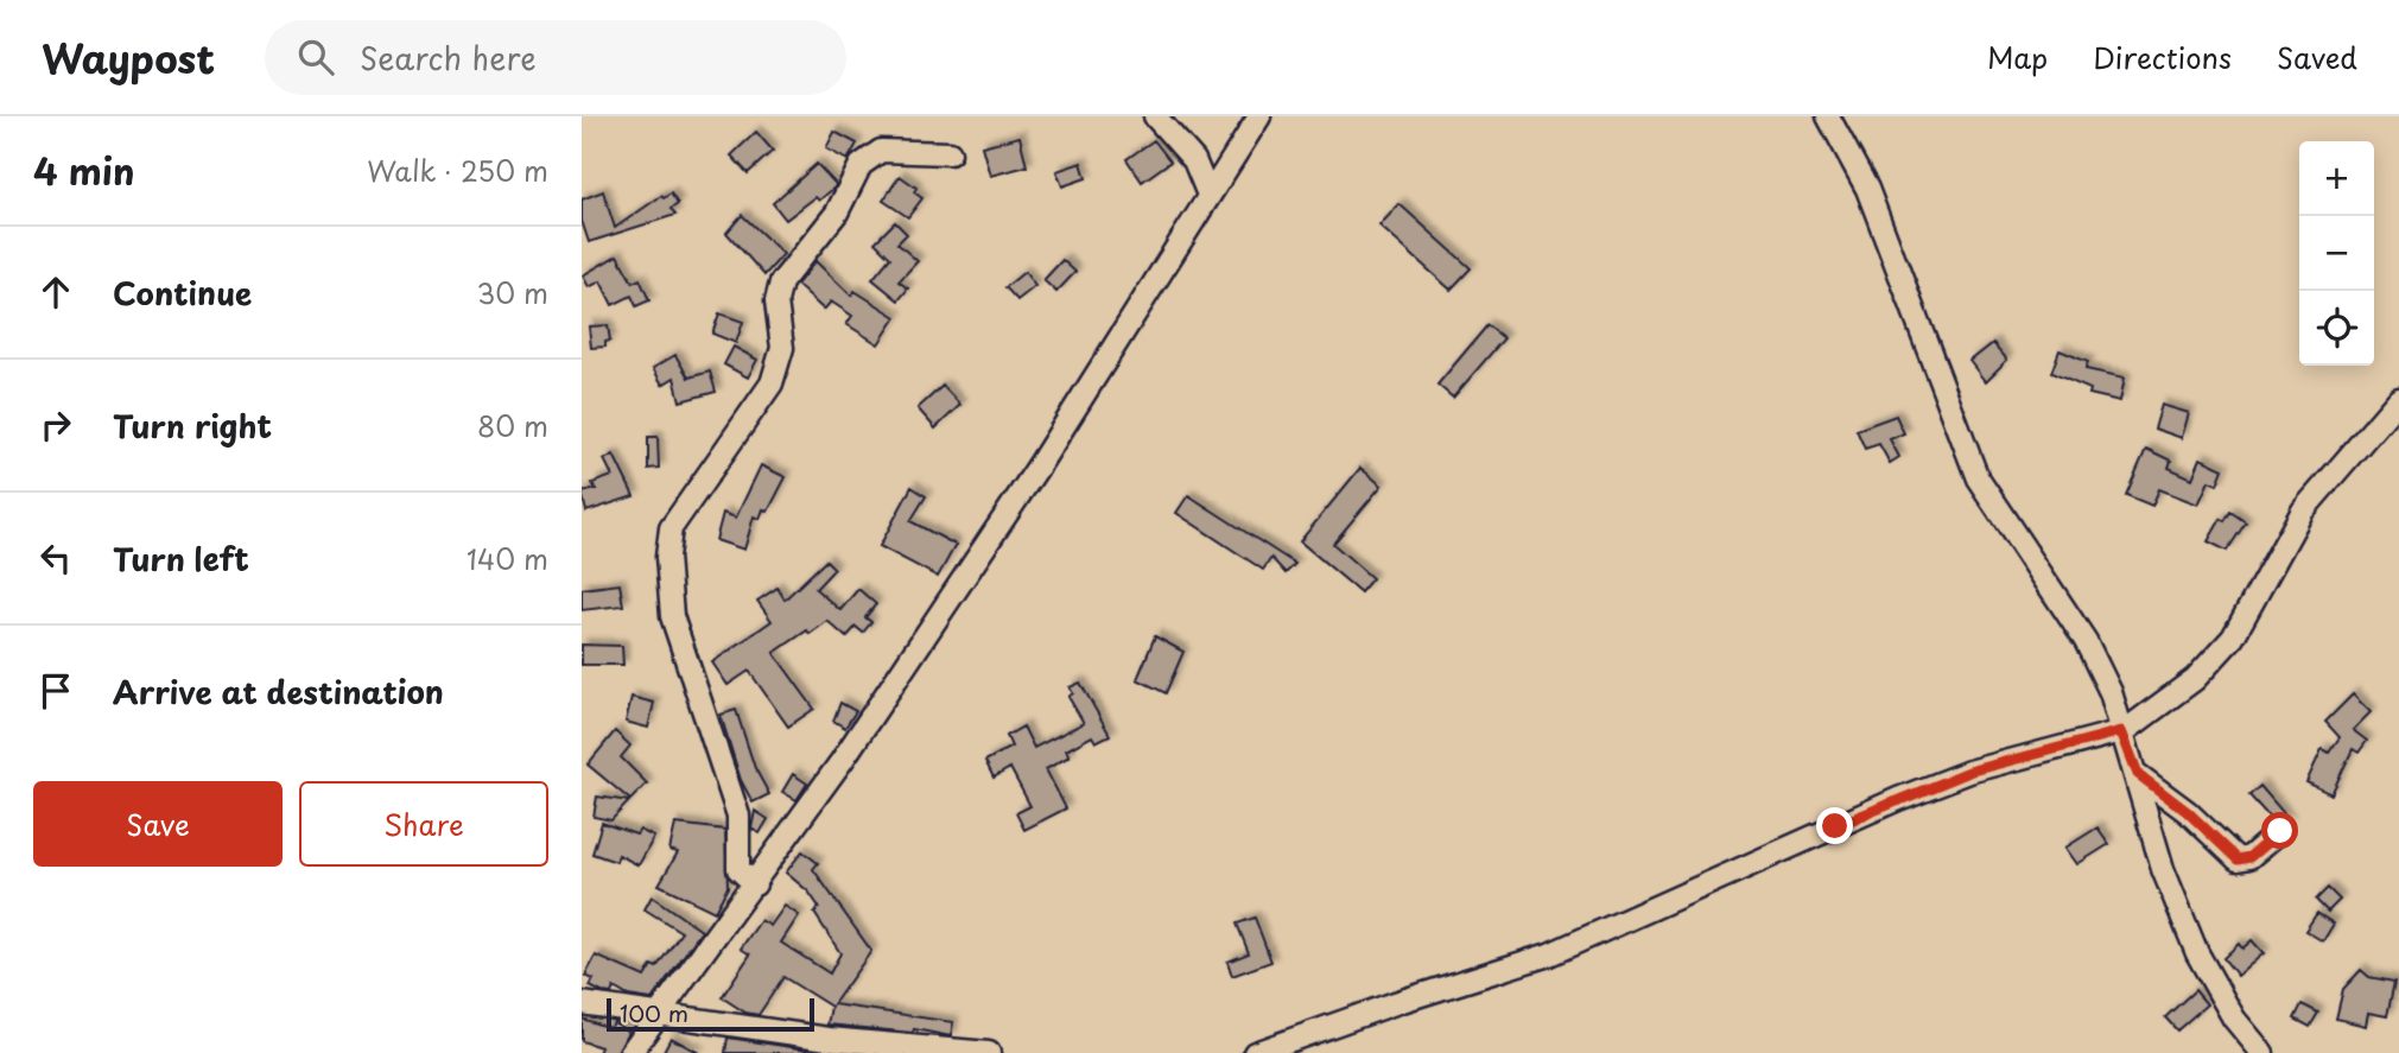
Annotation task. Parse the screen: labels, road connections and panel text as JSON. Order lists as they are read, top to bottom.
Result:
{
  "scale_bar": "100 m",
  "page": {
    "header": "Waypost",
    "search": "Search here",
    "nav": ["Map", "Directions", "Saved"],
    "heading": ["4 min", "Walk · 250 m"],
    "map_buttons": ["+", "−"],
    "list": [
      ["Continue", "30 m"],
      ["Turn right", "80 m"],
      ["Turn left", "140 m"],
      "Arrive at destination"
    ],
    "buttons": ["Save", "Share"],
    "scale": "100 m"
  }
}
